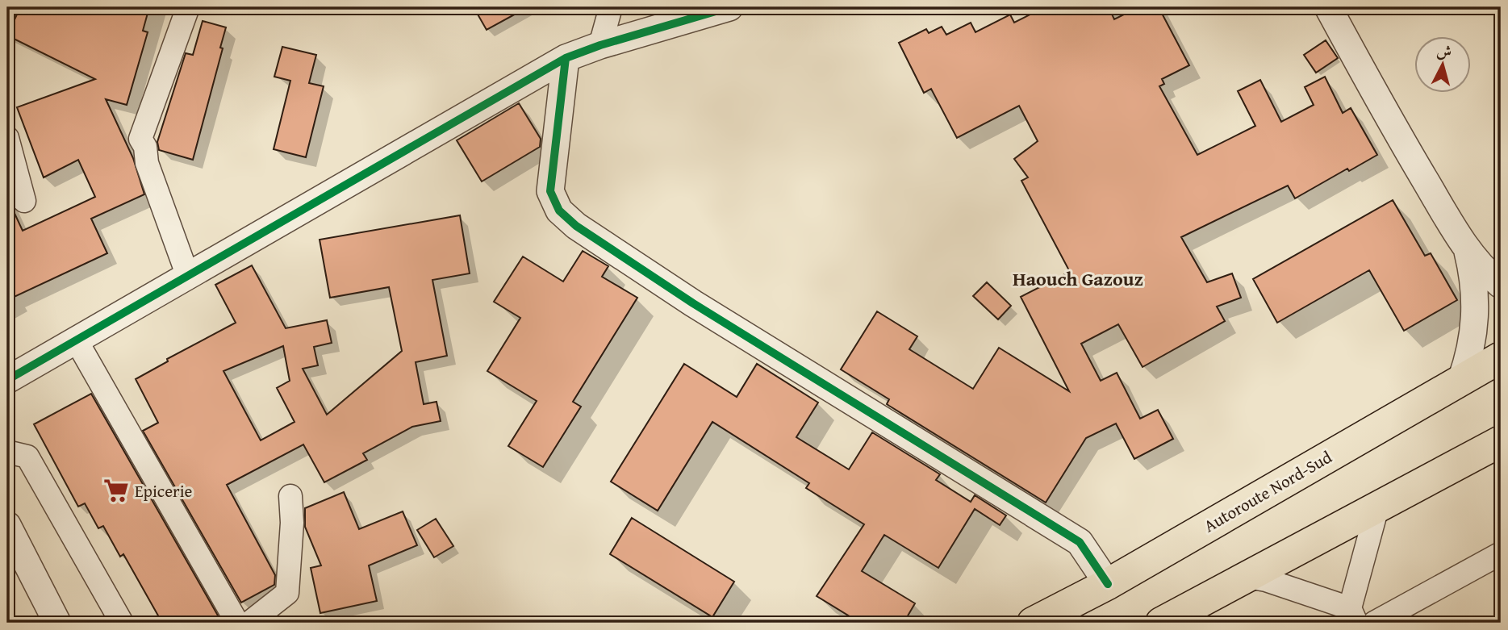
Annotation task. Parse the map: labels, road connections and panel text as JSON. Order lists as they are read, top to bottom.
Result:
{
  "streets": {
    "highway": ["Autoroute Nord-Sud"]
  },
  "districts": ["Haouch Gazouz"],
  "places": {
    "supermarket": ["Epicerie"]
  },
  "north": "top"
}
